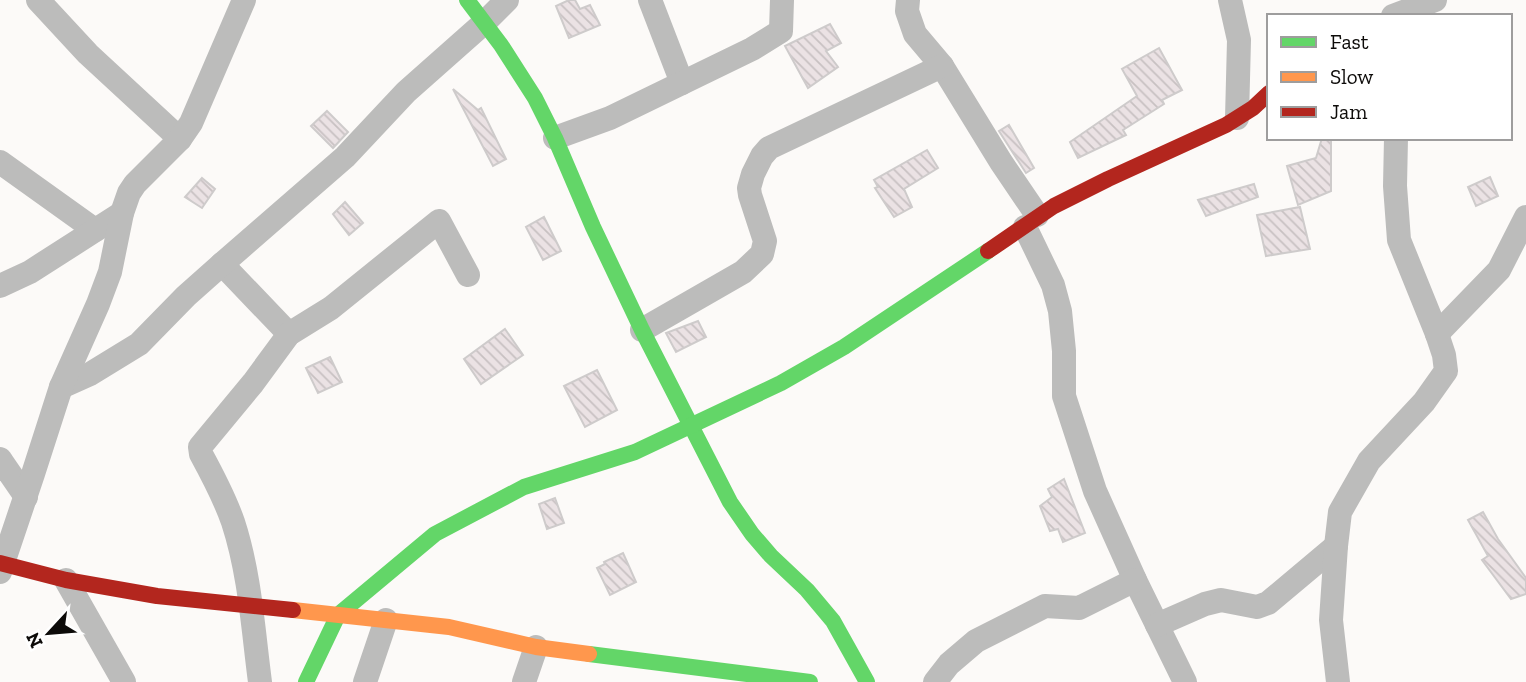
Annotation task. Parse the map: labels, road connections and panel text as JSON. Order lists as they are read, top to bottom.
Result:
{
  "legend": ["Fast", "Slow", "Jam"],
  "north": "bottom left"
}
